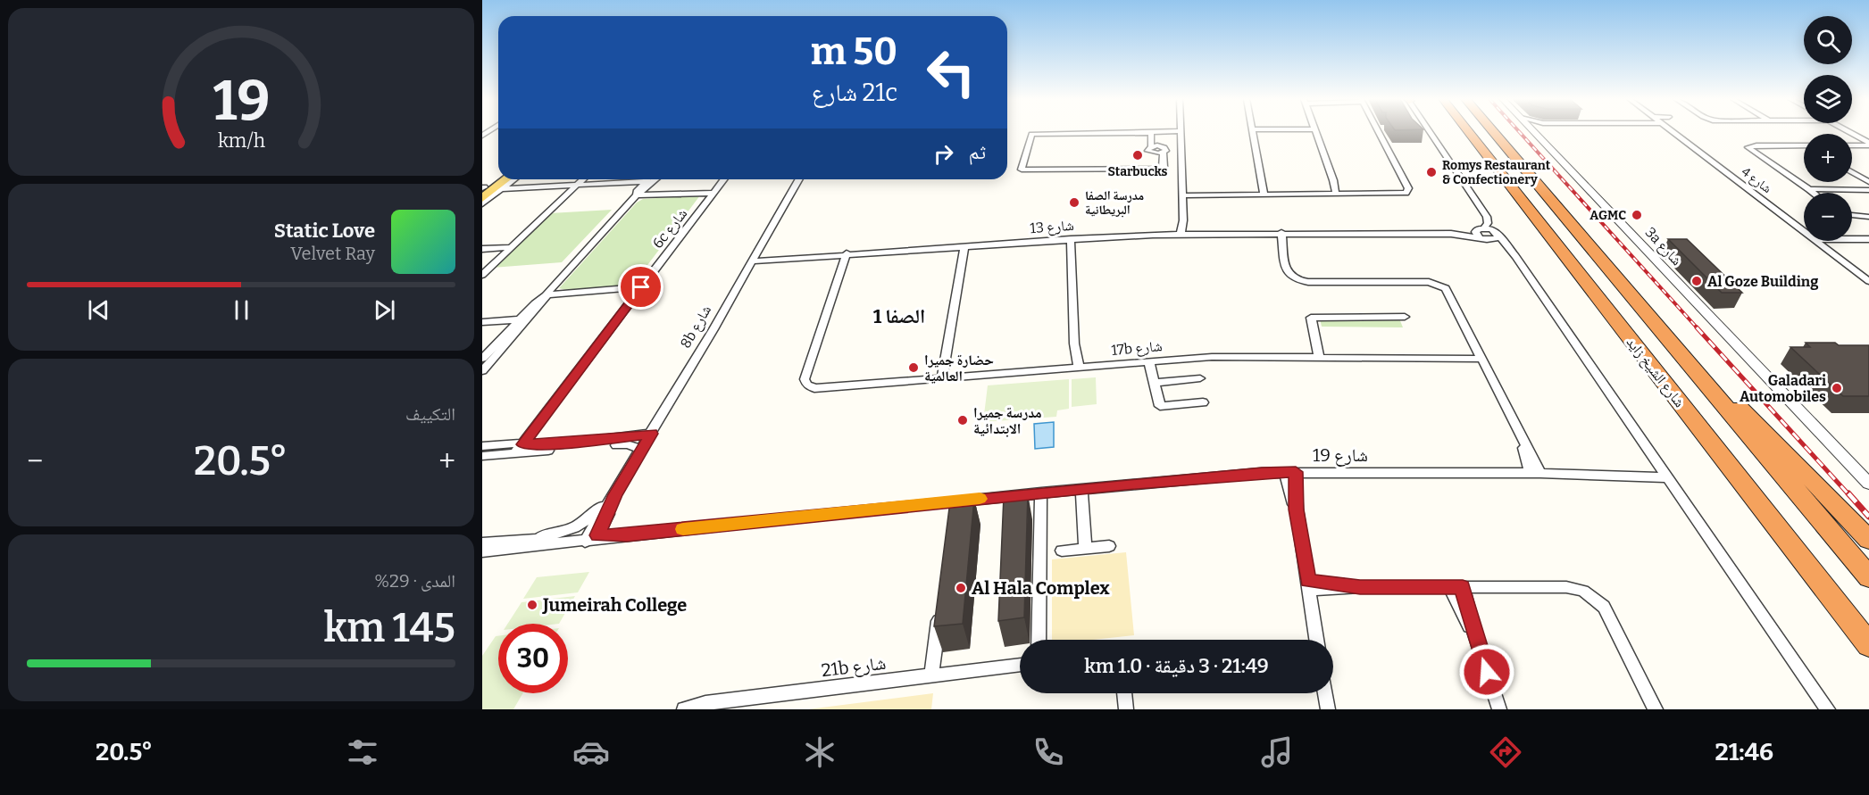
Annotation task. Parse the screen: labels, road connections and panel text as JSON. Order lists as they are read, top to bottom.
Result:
{
  "streets": {
    "highway": ["شارع الشيخ زايد"],
    "street": [
      "شارع 4",
      "شارع 13",
      "6c شارع",
      "3a شارع",
      "8b شارع",
      "17b شارع",
      "شارع 19",
      "21b شارع"
    ]
  },
  "crossings": [
    ["شارع 13", "8b شارع"],
    ["شارع 13", "17b شارع"],
    ["8b شارع", "شارع 19"]
  ],
  "districts": ["الصفا 1"],
  "places": [
    "Starbucks",
    "Romys Restaurant & Confectionery",
    "مدرسة الصفا البريطانية",
    "AGMC",
    "Al Goze Building",
    "حضارة جميرا العالمية",
    "Galadari Automobiles",
    "مدرسة جميرا الابتدائية",
    "Al Hala Complex",
    "Jumeirah College"
  ],
  "page": {
    "map_buttons": ["+", "−"],
    "turn": ["50 m", "21c شارع"],
    "then": "ثم",
    "song": ["Static Love", "Velvet Ray"],
    "tile": [
      "التكييف",
      ["المدى · 29%", "145 km"]
    ],
    "heat": ["−", "20.5°", "+"],
    "limit": "30",
    "trip": "21:49 · 3 دقيقة · 1.0 km",
    "tabs": ["21:46", "20.5°"],
    "gauge": ["19", "km/h"]
  }
}
